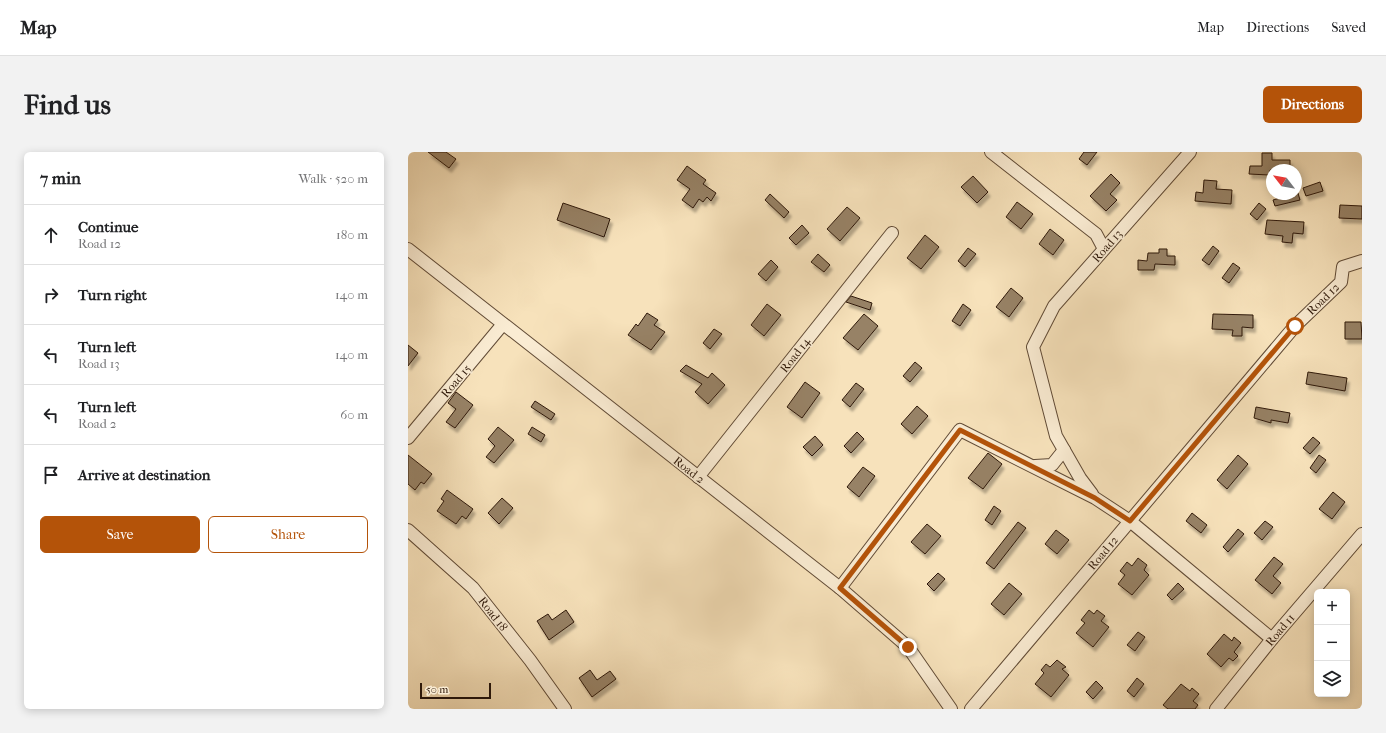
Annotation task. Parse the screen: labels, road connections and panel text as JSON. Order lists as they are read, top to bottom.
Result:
{
  "streets": {
    "street": [
      "Road 13",
      "Road 12",
      "Road 14",
      "Road 15",
      "Road 2",
      "Road 18",
      "Road 11"
    ]
  },
  "crossings": [
    ["Road 14", "Road 2"],
    ["Road 15", "Road 2"]
  ],
  "scale_bar": "50 m",
  "north": "top left",
  "page": {
    "header": "Map",
    "nav": ["Map", "Directions", "Saved"],
    "buttons": [
      "Directions",
      ["Save", "Share"]
    ],
    "title": "Find us",
    "heading": ["7 min", "Walk · 520 m"],
    "list": [
      ["Continue", "Road 12", "180 m"],
      ["Turn right", "140 m"],
      ["Turn left", "Road 13", "140 m"],
      ["Turn left", "Road 2", "60 m"],
      "Arrive at destination"
    ],
    "map_buttons": ["+", "−"],
    "scale": "50 m"
  }
}
